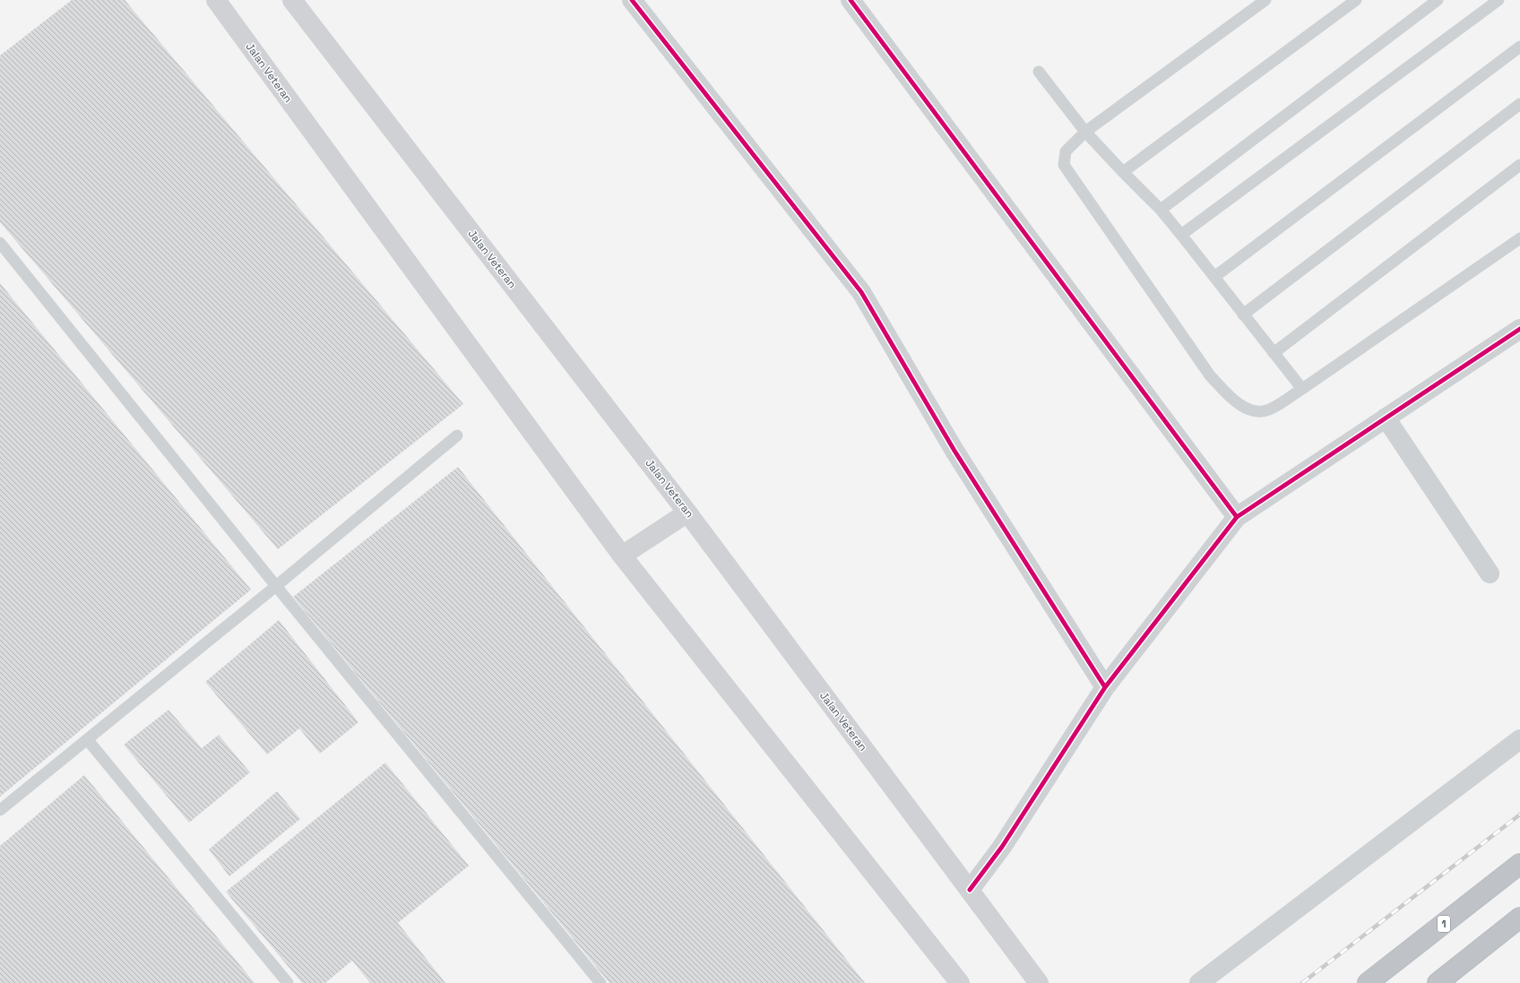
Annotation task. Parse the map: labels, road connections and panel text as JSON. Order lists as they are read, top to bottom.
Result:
{
  "streets": {
    "highway": ["1"],
    "main road": ["Jalan Veteran"]
  }
}
